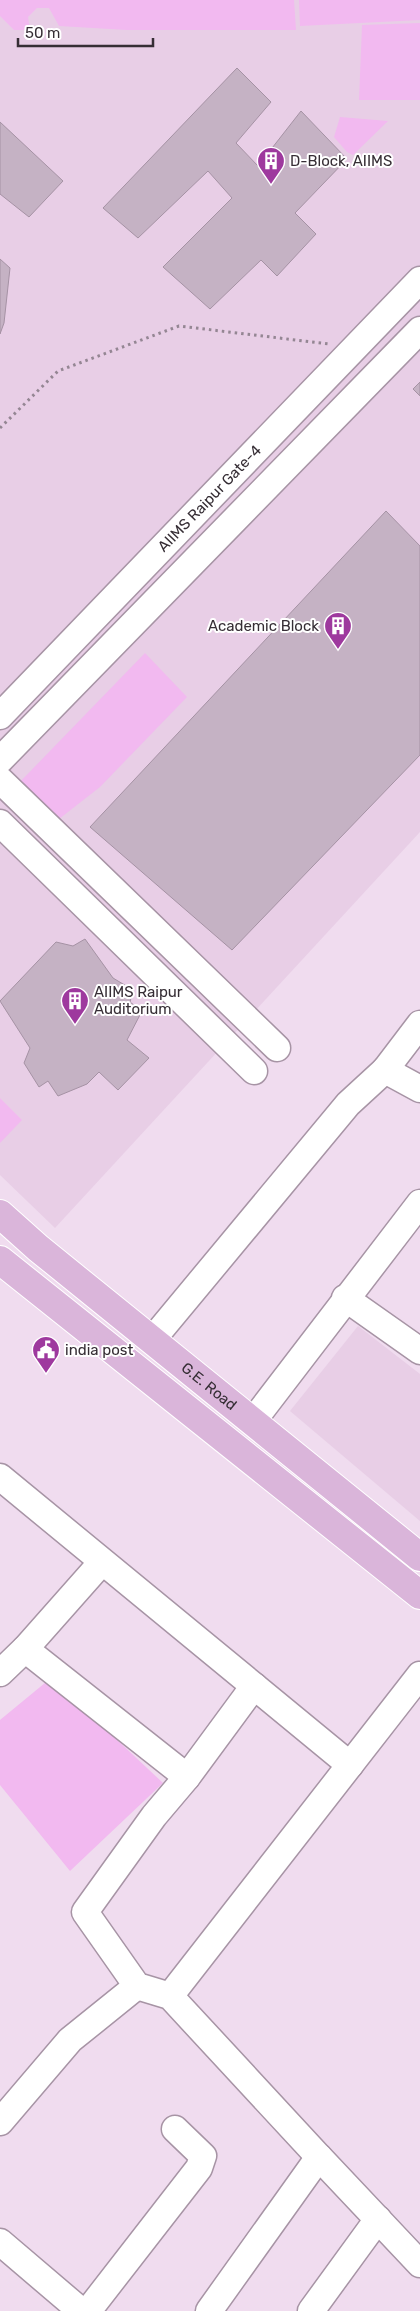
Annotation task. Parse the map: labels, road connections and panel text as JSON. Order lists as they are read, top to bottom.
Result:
{
  "streets": {
    "main road": ["G.E. Road"],
    "street": ["AIIMS Raipur Gate-4"]
  },
  "places": {
    "building": ["D-Block, AIIMS", "Academic Block", "AIIMS Raipur Auditorium"],
    "public building": ["india post"]
  },
  "scale_bar": "50 m"
}
